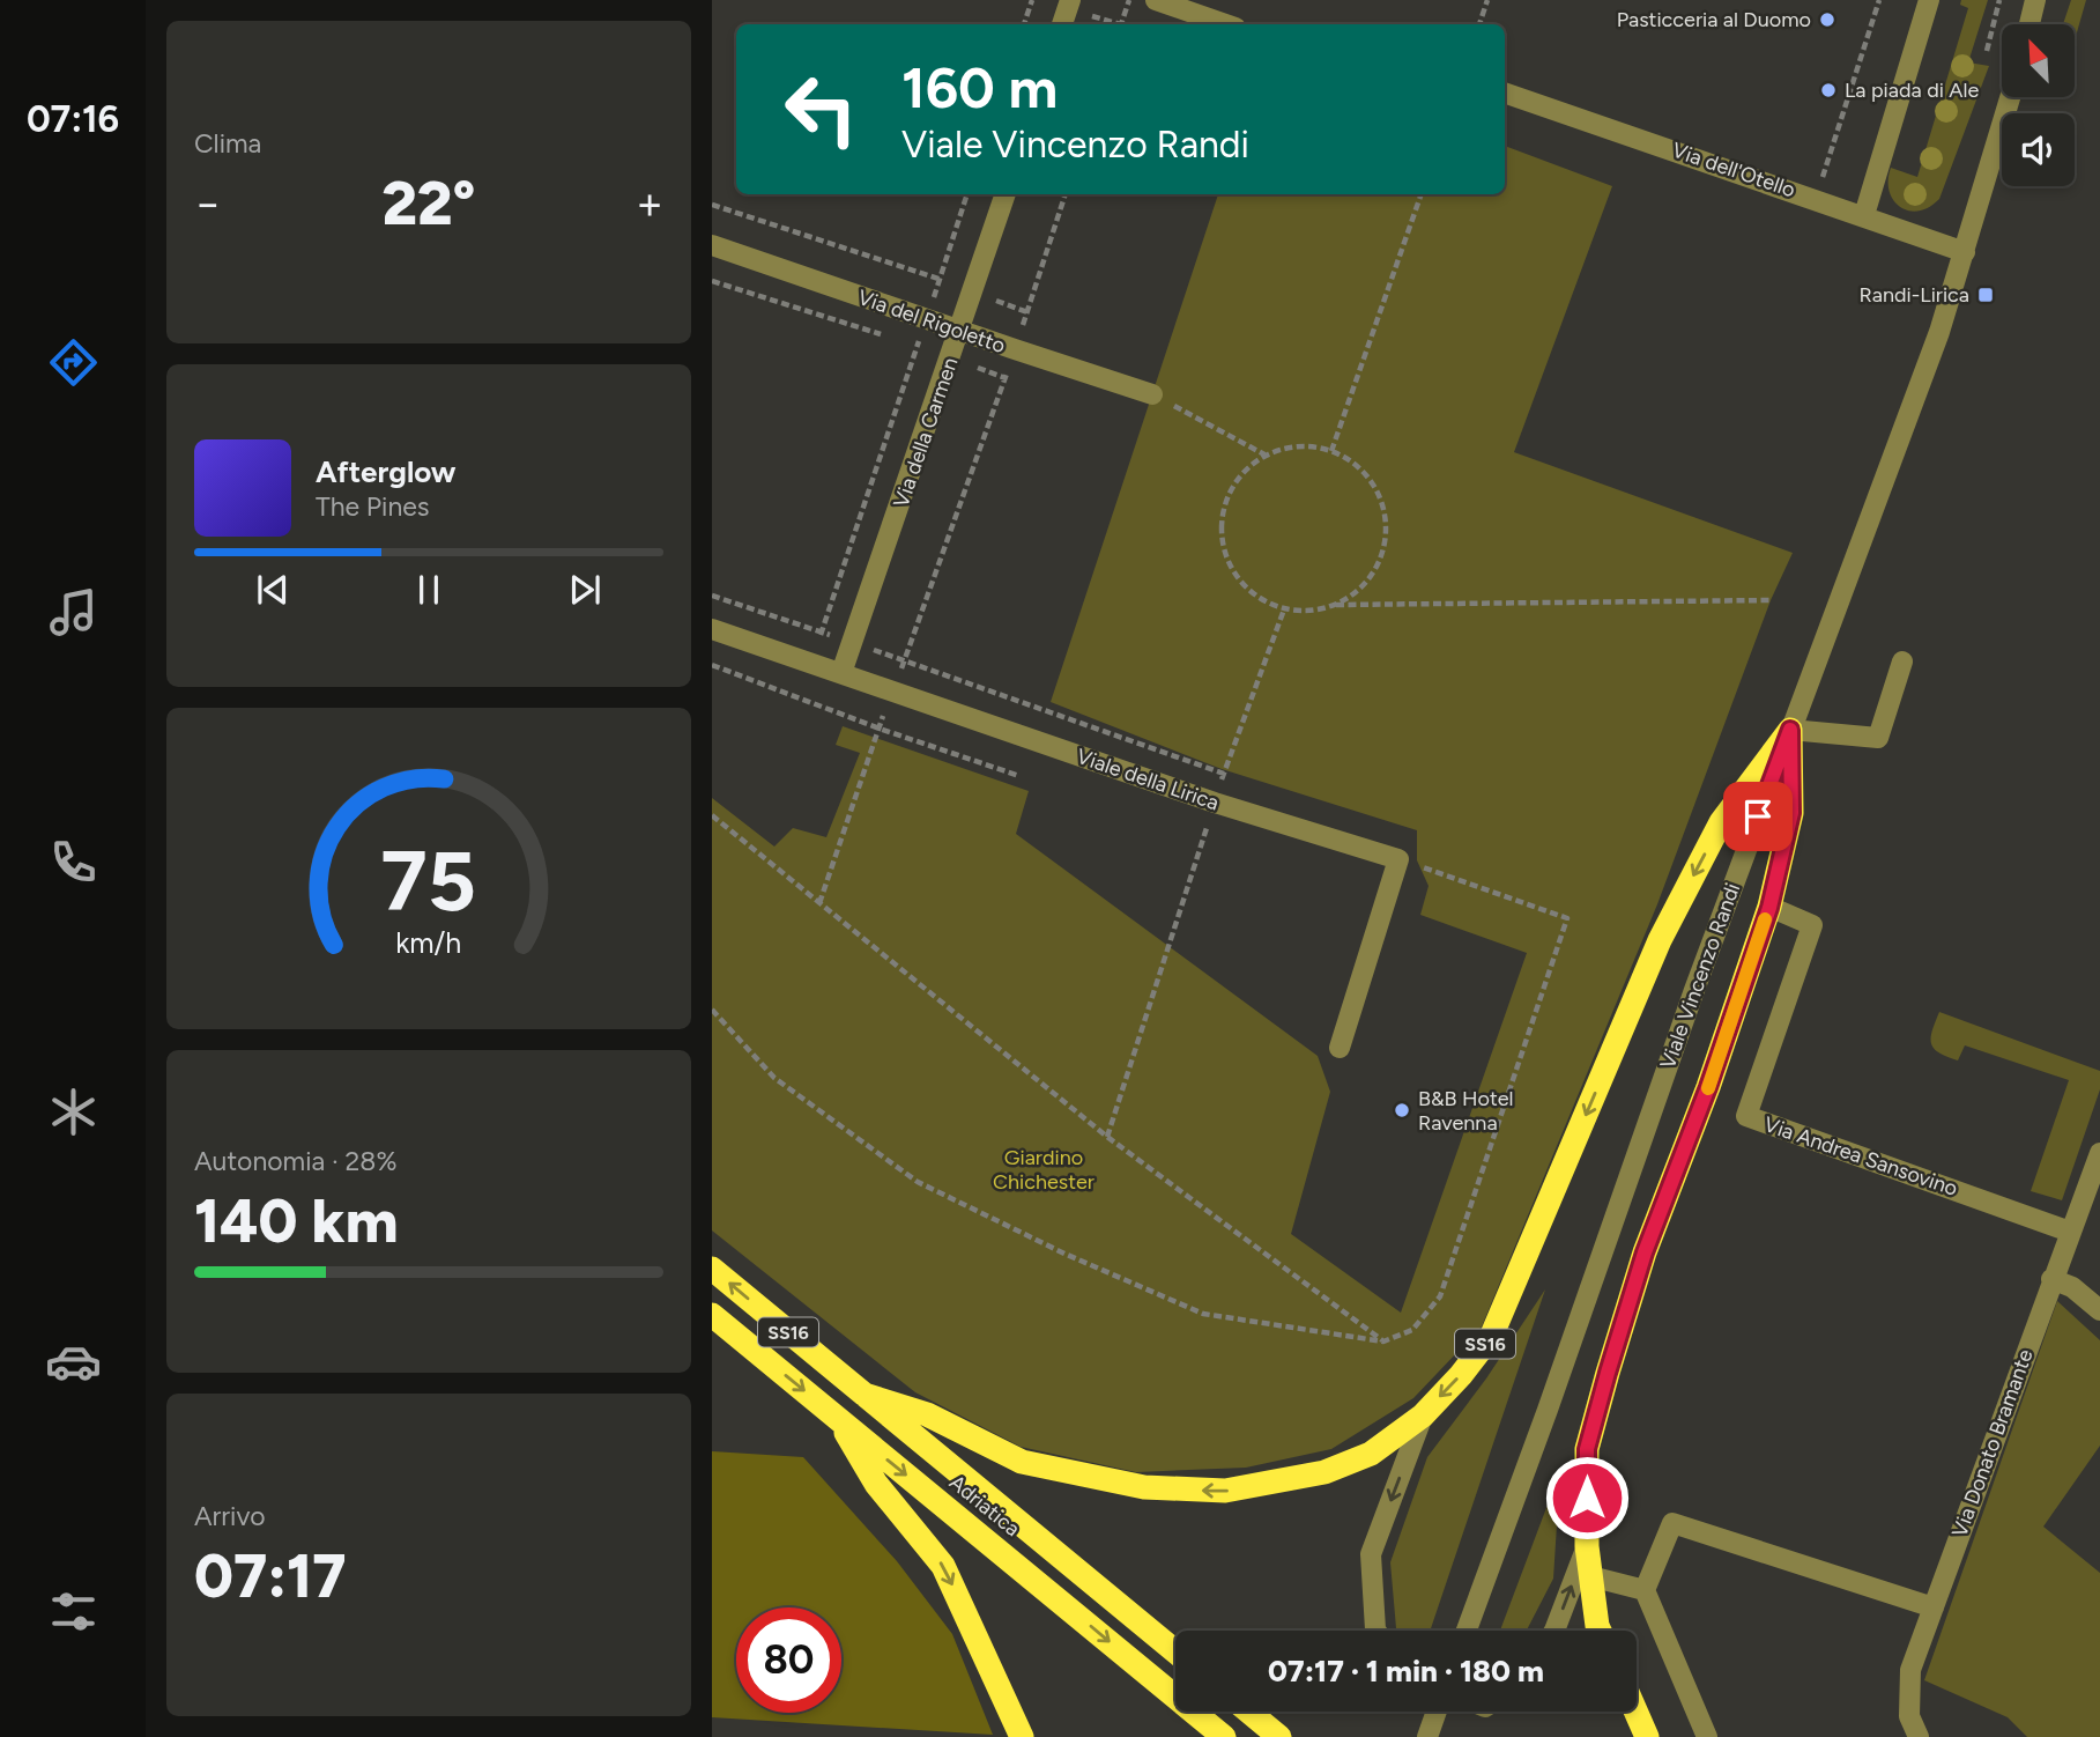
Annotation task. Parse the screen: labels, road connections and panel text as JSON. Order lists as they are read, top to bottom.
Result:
{
  "streets": {
    "highway": ["SS16", "Adriatica"],
    "street": [
      "Via dell'Otello",
      "Via del Rigoletto",
      "Via della Carmen",
      "Viale della Lirica",
      "Viale Vincenzo Randi",
      "Via Andrea Sansovino",
      "Via Donato Bramante"
    ]
  },
  "crossings": [
    ["Via dell'Otello", "Viale Vincenzo Randi"],
    ["Via del Rigoletto", "Via della Carmen"],
    ["Via della Carmen", "Viale della Lirica"],
    ["Viale Vincenzo Randi", "SS16"],
    ["Via Andrea Sansovino", "Via Donato Bramante"],
    ["SS16", "Adriatica"]
  ],
  "parks": ["Giardino Chichester"],
  "places": {
    "other": ["Pasticceria al Duomo", "La piada di Ale", "B&B Hotel Ravenna"],
    "transit": ["Randi-Lirica"]
  },
  "north": "top left",
  "page": {
    "tabs": "07:16",
    "tile": [
      "Clima",
      ["Autonomia · 28%", "140 km"],
      ["Arrivo", "07:17"]
    ],
    "turn": ["160 m", "Viale Vincenzo Randi"],
    "heat": ["−", "22°", "+"],
    "song": ["Afterglow", "The Pines"],
    "limit": "80",
    "trip": "07:17 · 1 min · 180 m",
    "gauge": ["75", "km/h"]
  }
}
